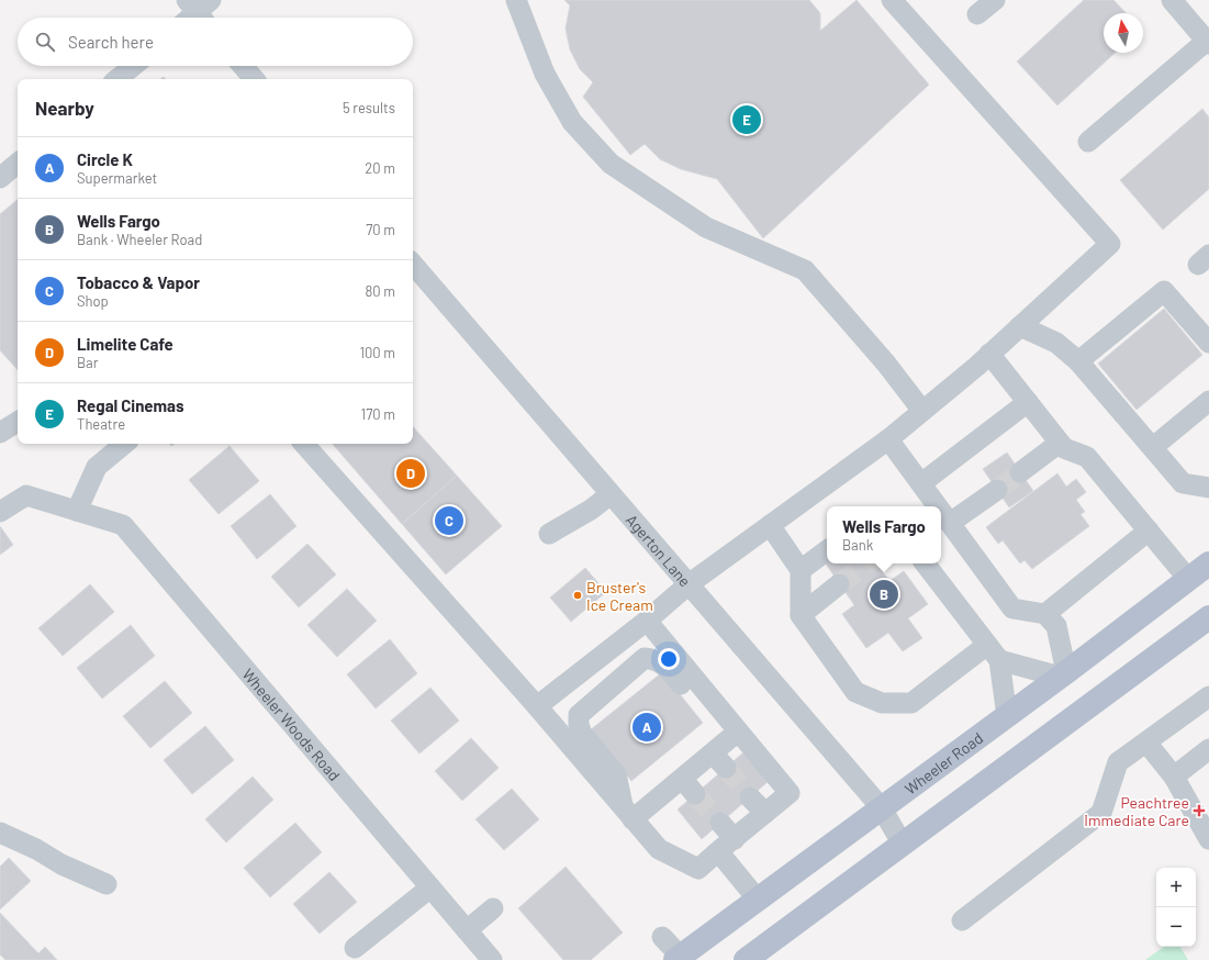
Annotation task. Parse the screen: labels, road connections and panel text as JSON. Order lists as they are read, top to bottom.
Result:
{
  "streets": {
    "main road": ["Wheeler Road"],
    "street": ["Agerton Lane", "Wheeler Woods Road"]
  },
  "crossings": [
    ["Agerton Lane", "Wheeler Road"]
  ],
  "places": {
    "other": ["Bruster's Ice Cream"],
    "health": ["Peachtree Immediate Care"]
  },
  "north": "top",
  "page": {
    "search": "Search here",
    "heading": ["Nearby", "5 results"],
    "pins": [
      "E",
      "D",
      "C",
      "B",
      "A"
    ],
    "list": [
      {
        "mark": "A",
        "name": "Circle K",
        "note": "Supermarket",
        "value": "20 m"
      },
      {
        "mark": "B",
        "name": "Wells Fargo",
        "note": "Bank · Wheeler Road",
        "value": "70 m"
      },
      {
        "mark": "C",
        "name": "Tobacco & Vapor",
        "note": "Shop",
        "value": "80 m"
      },
      {
        "mark": "D",
        "name": "Limelite Cafe",
        "note": "Bar",
        "value": "100 m"
      },
      {
        "mark": "E",
        "name": "Regal Cinemas",
        "note": "Theatre",
        "value": "170 m"
      }
    ],
    "popup": ["Wells Fargo", "Bank"],
    "map_buttons": ["+", "−"]
  }
}
